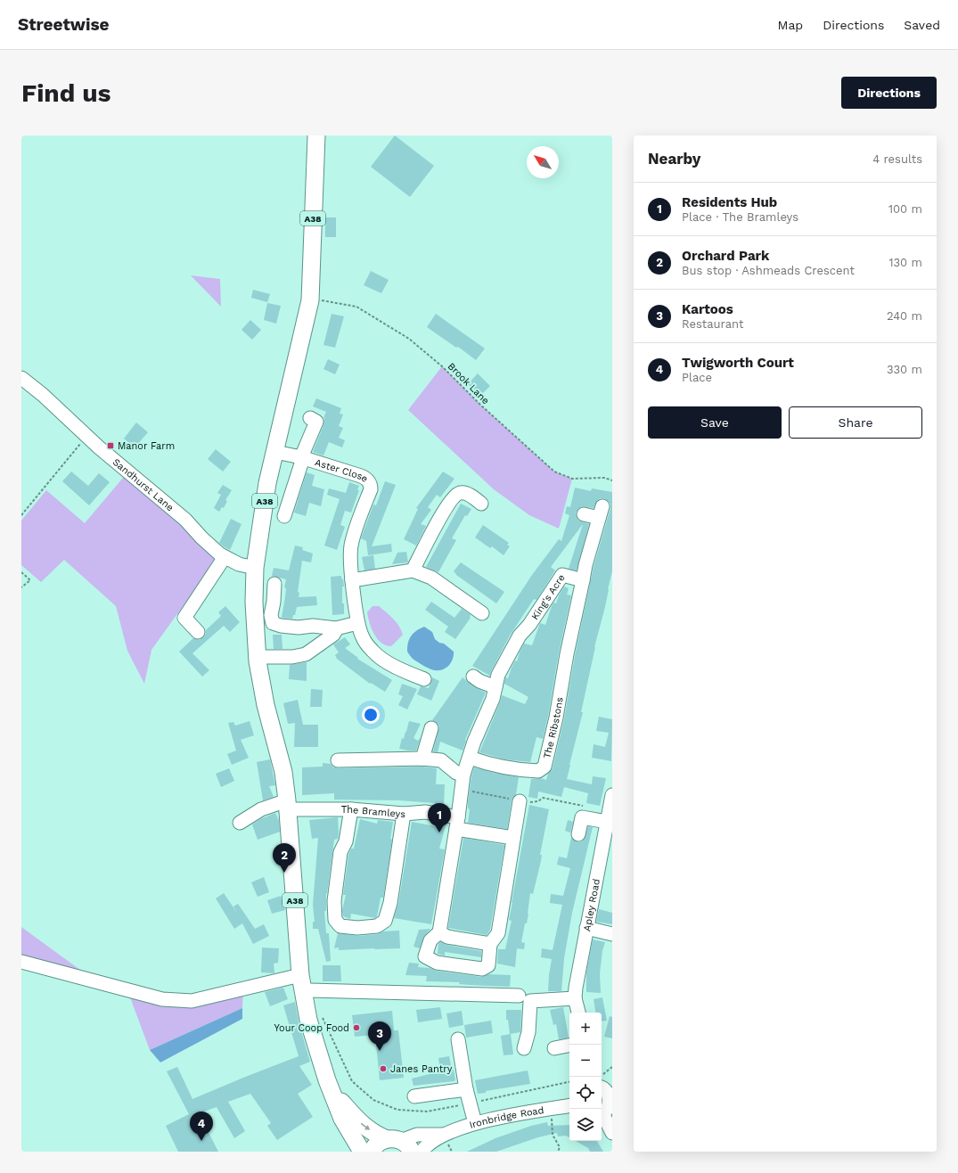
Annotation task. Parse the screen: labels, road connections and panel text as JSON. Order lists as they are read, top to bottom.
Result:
{
  "streets": {
    "main road": ["A38"],
    "street": [
      "Aster Close",
      "Sandhurst Lane",
      "King's Acre",
      "The Ribstons",
      "The Bramleys",
      "Apley Road",
      "Ironbridge Road"
    ],
    "path": ["Brook Lane"]
  },
  "crossings": [
    ["A38", "Brook Lane"],
    ["A38", "Aster Close"],
    ["A38", "Sandhurst Lane"],
    ["A38", "The Bramleys"],
    ["A38", "Ironbridge Road"],
    ["King's Acre", "The Ribstons"]
  ],
  "places": {
    "transit": ["Manor Farm"],
    "other": ["Your Coop Food", "Janes Pantry"]
  },
  "north": "top left",
  "page": {
    "header": "Streetwise",
    "nav": ["Map", "Directions", "Saved"],
    "buttons": [
      "Directions",
      ["Save", "Share"]
    ],
    "title": "Find us",
    "heading": ["Nearby", "4 results"],
    "list": [
      {
        "mark": "1",
        "name": "Residents Hub",
        "note": "Place · The Bramleys",
        "value": "100 m"
      },
      {
        "mark": "2",
        "name": "Orchard Park",
        "note": "Bus stop · Ashmeads Crescent",
        "value": "130 m"
      },
      {
        "mark": "3",
        "name": "Kartoos",
        "note": "Restaurant",
        "value": "240 m"
      },
      {
        "mark": "4",
        "name": "Twigworth Court",
        "note": "Place",
        "value": "330 m"
      }
    ],
    "pins": [
      "1",
      "2",
      "3",
      "4"
    ],
    "map_buttons": ["+", "−"]
  }
}
